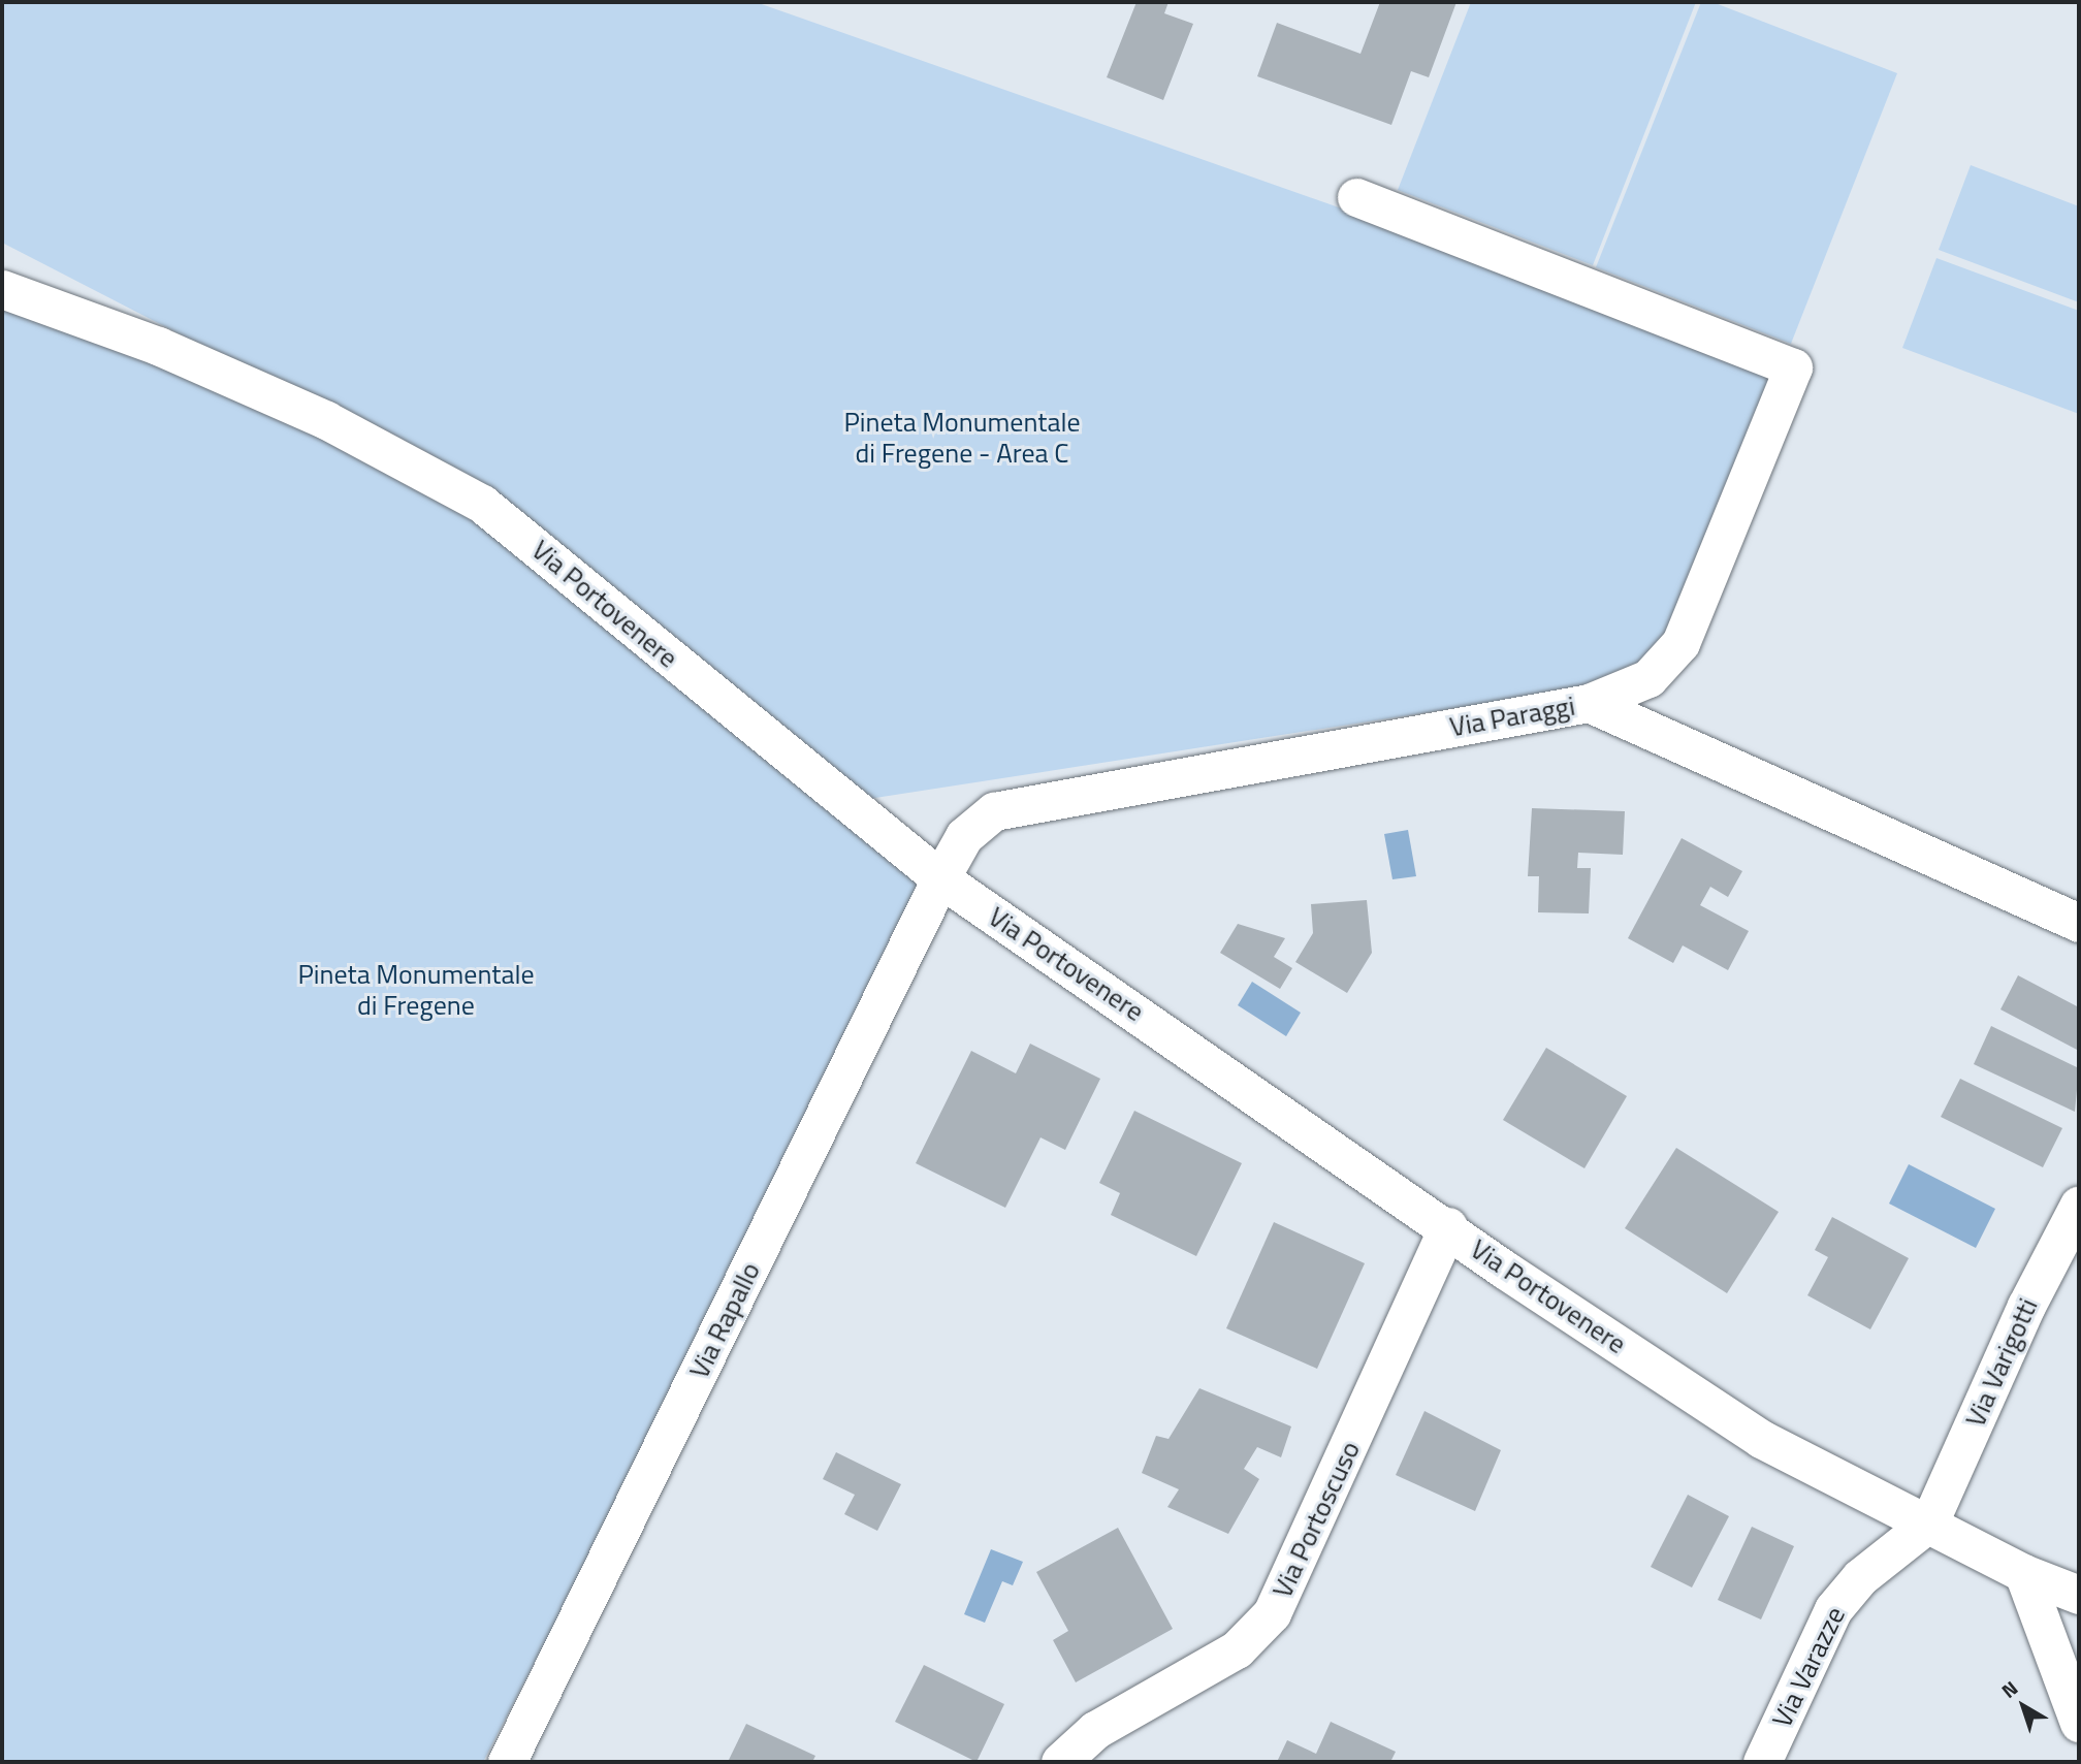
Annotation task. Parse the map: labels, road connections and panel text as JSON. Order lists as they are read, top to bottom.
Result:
{
  "streets": {
    "street": [
      "Via Portovenere",
      "Via Paraggi",
      "Via Rapallo",
      "Via Varigotti",
      "Via Portoscuso",
      "Via Varazze"
    ]
  },
  "crossings": [
    ["Via Portovenere", "Via Paraggi"],
    ["Via Portovenere", "Via Rapallo"],
    ["Via Portovenere", "Via Varigotti"],
    ["Via Portovenere", "Via Portoscuso"],
    ["Via Portovenere", "Via Varazze"],
    ["Via Paraggi", "Via Rapallo"],
    ["Via Varigotti", "Via Varazze"]
  ],
  "parks": ["Pineta Monumentale di Fregene - Area C", "Pineta Monumentale di Fregene"],
  "north": "top left"
}
